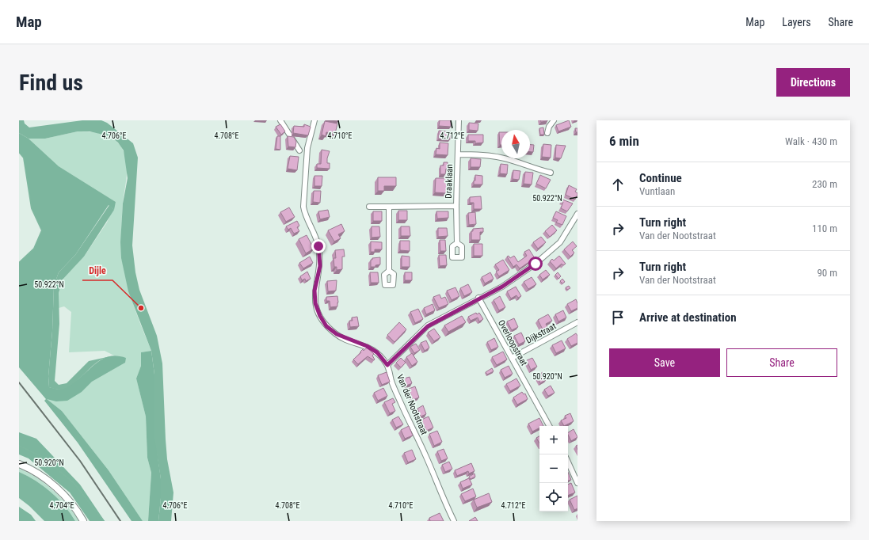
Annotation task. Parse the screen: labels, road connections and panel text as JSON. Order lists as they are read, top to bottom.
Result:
{
  "streets": {
    "street": [
      "Draaklaan",
      "Dijkstraat",
      "Overloopstraat",
      "Van der Nootstraat"
    ]
  },
  "crossings": [
    ["Dijkstraat", "Overloopstraat"]
  ],
  "places": ["Dijle"],
  "north": "top",
  "page": {
    "header": "Map",
    "nav": ["Map", "Layers", "Share"],
    "buttons": [
      "Directions",
      ["Save", "Share"]
    ],
    "title": "Find us",
    "heading": ["6 min", "Walk · 430 m"],
    "list": [
      ["Continue", "Vuntlaan", "230 m"],
      ["Turn right", "Van der Nootstraat", "110 m"],
      ["Turn right", "Van der Nootstraat", "90 m"],
      "Arrive at destination"
    ],
    "map_buttons": ["+", "−"]
  },
  "coordinates": [
    "4.706°E",
    "4.708°E",
    "4.710°E",
    "4.712°E",
    "50.922°N",
    "50.920°N",
    "4.704°E"
  ]
}
